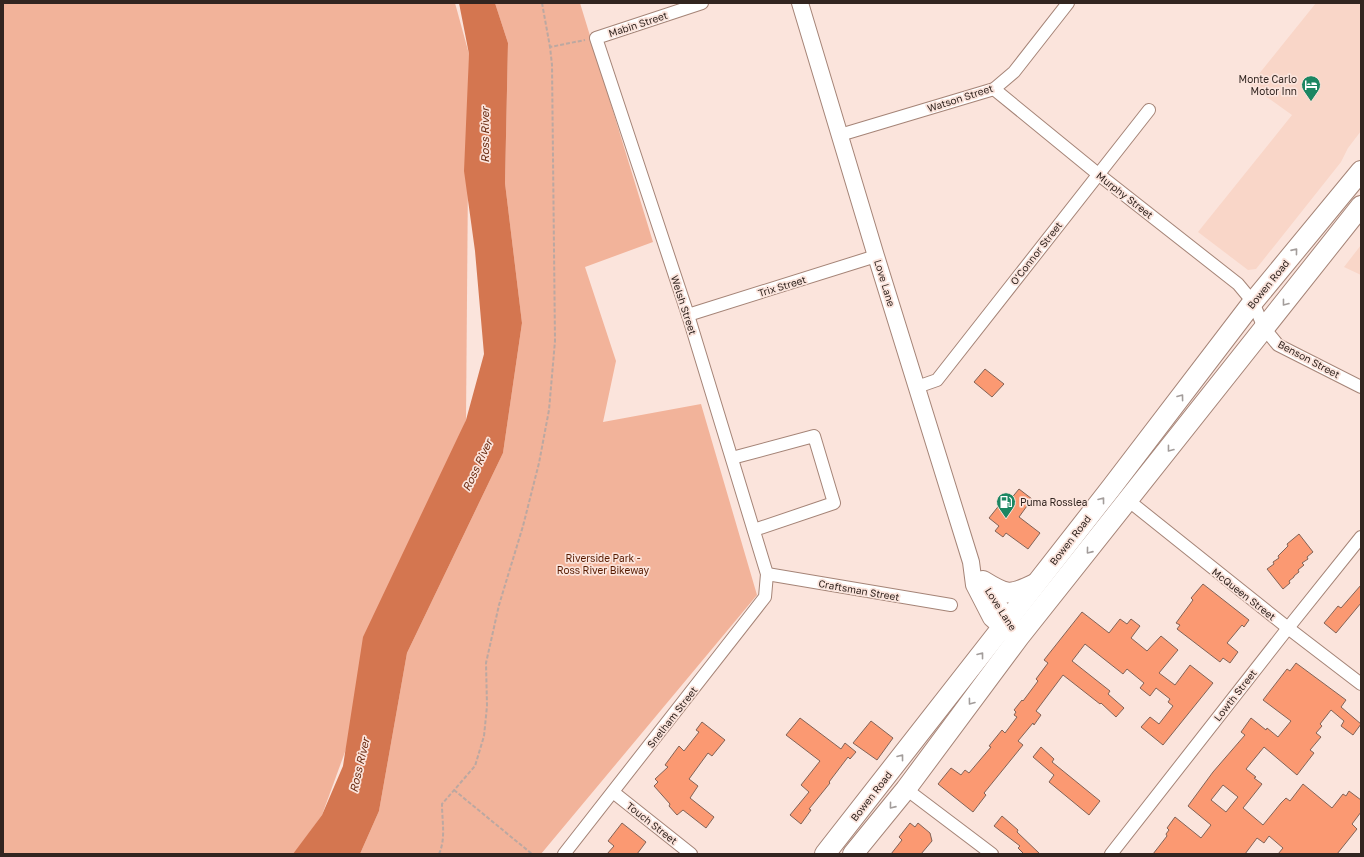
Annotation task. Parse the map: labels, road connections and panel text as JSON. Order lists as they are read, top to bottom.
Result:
{
  "streets": {
    "main road": ["Bowen Road"],
    "street": [
      "Mabin Street",
      "Watson Street",
      "Murphy Street",
      "O'Connor Street",
      "Love Lane",
      "Trix Street",
      "Welsh Street",
      "Benson Street",
      "Craftsman Street",
      "McQueen Street",
      "Lowth Street",
      "Snelham Street",
      "Touch Street"
    ]
  },
  "crossings": [
    ["Mabin Street", "Welsh Street"],
    ["Watson Street", "Murphy Street"],
    ["Watson Street", "Love Lane"],
    ["Murphy Street", "O'Connor Street"],
    ["Murphy Street", "Bowen Road"],
    ["Murphy Street", "Benson Street"],
    ["O'Connor Street", "Love Lane"],
    ["Love Lane", "Bowen Road"],
    ["Love Lane", "Trix Street"],
    ["Bowen Road", "Benson Street"],
    ["Trix Street", "Welsh Street"],
    ["Welsh Street", "Craftsman Street"],
    ["Welsh Street", "Snelham Street"],
    ["Craftsman Street", "Snelham Street"],
    ["McQueen Street", "Lowth Street"],
    ["Snelham Street", "Touch Street"]
  ],
  "water": ["Ross River"],
  "parks": ["Riverside Park - Ross River Bikeway"],
  "places": {
    "hotel": ["Monte Carlo Motor Inn"],
    "fuel station": ["Puma Rosslea"]
  }
}
